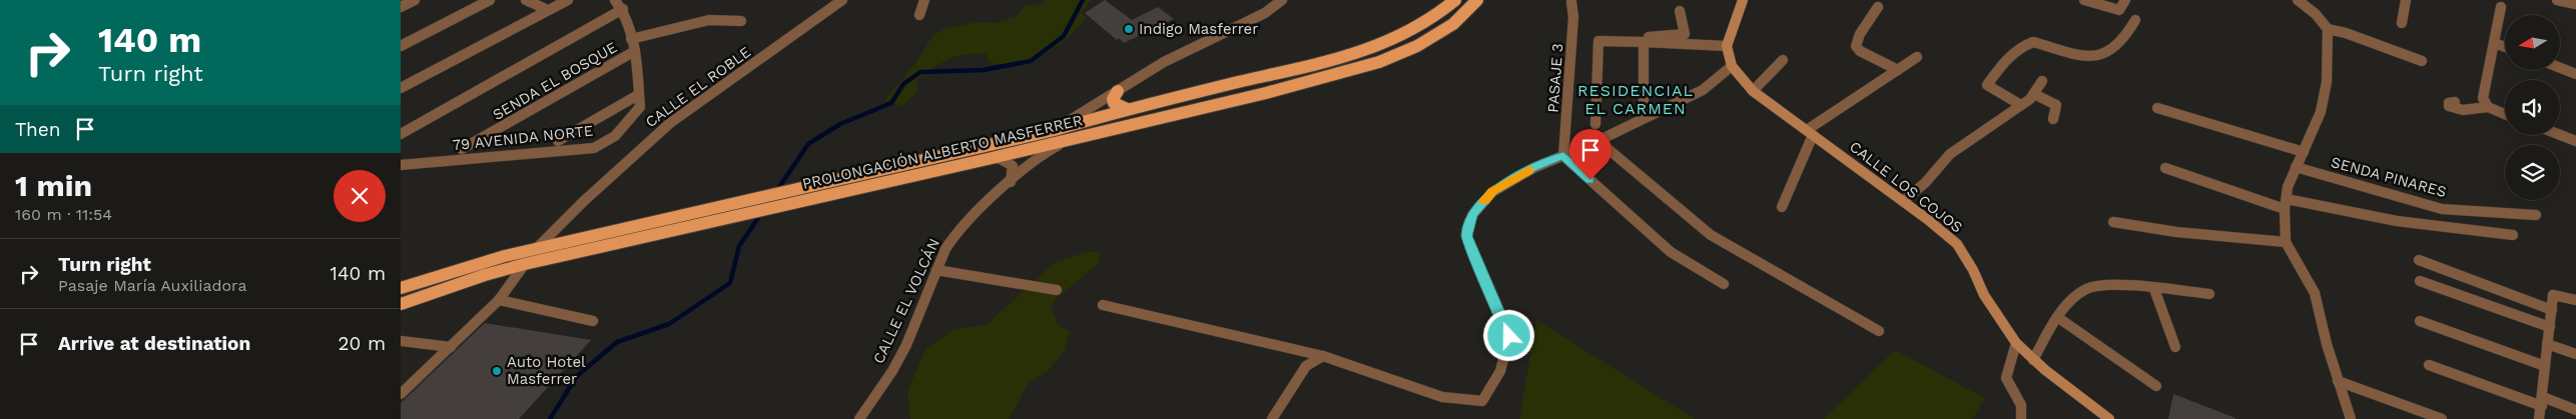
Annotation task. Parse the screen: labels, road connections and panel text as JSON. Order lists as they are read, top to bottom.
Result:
{
  "streets": {
    "main road": ["PROLONGACIÓN ALBERTO MASFERRER"],
    "street": [
      "PASAJE 3",
      "SENDA EL BOSQUE",
      "CALLE EL ROBLE",
      "79 AVENIDA NORTE",
      "SENDA PINARES",
      "CALLE LOS COJOS",
      "CALLE EL VOLCÁN"
    ]
  },
  "crossings": [
    ["SENDA EL BOSQUE", "79 AVENIDA NORTE"],
    ["CALLE EL ROBLE", "PROLONGACIÓN ALBERTO MASFERRER"],
    ["PROLONGACIÓN ALBERTO MASFERRER", "CALLE EL VOLCÁN"]
  ],
  "districts": ["RESIDENCIAL EL CARMEN"],
  "places": ["Indigo Masferrer", "Auto Hotel Masferrer"],
  "north": "left",
  "page": {
    "turn": ["140 m", "Turn right"],
    "then": "Then",
    "heading": ["1 min", "160 m · 11:54"],
    "list": [
      {
        "name": "Turn right",
        "note": "Pasaje María Auxiliadora",
        "value": "140 m"
      },
      {
        "name": "Arrive at destination",
        "value": "20 m"
      }
    ]
  }
}
